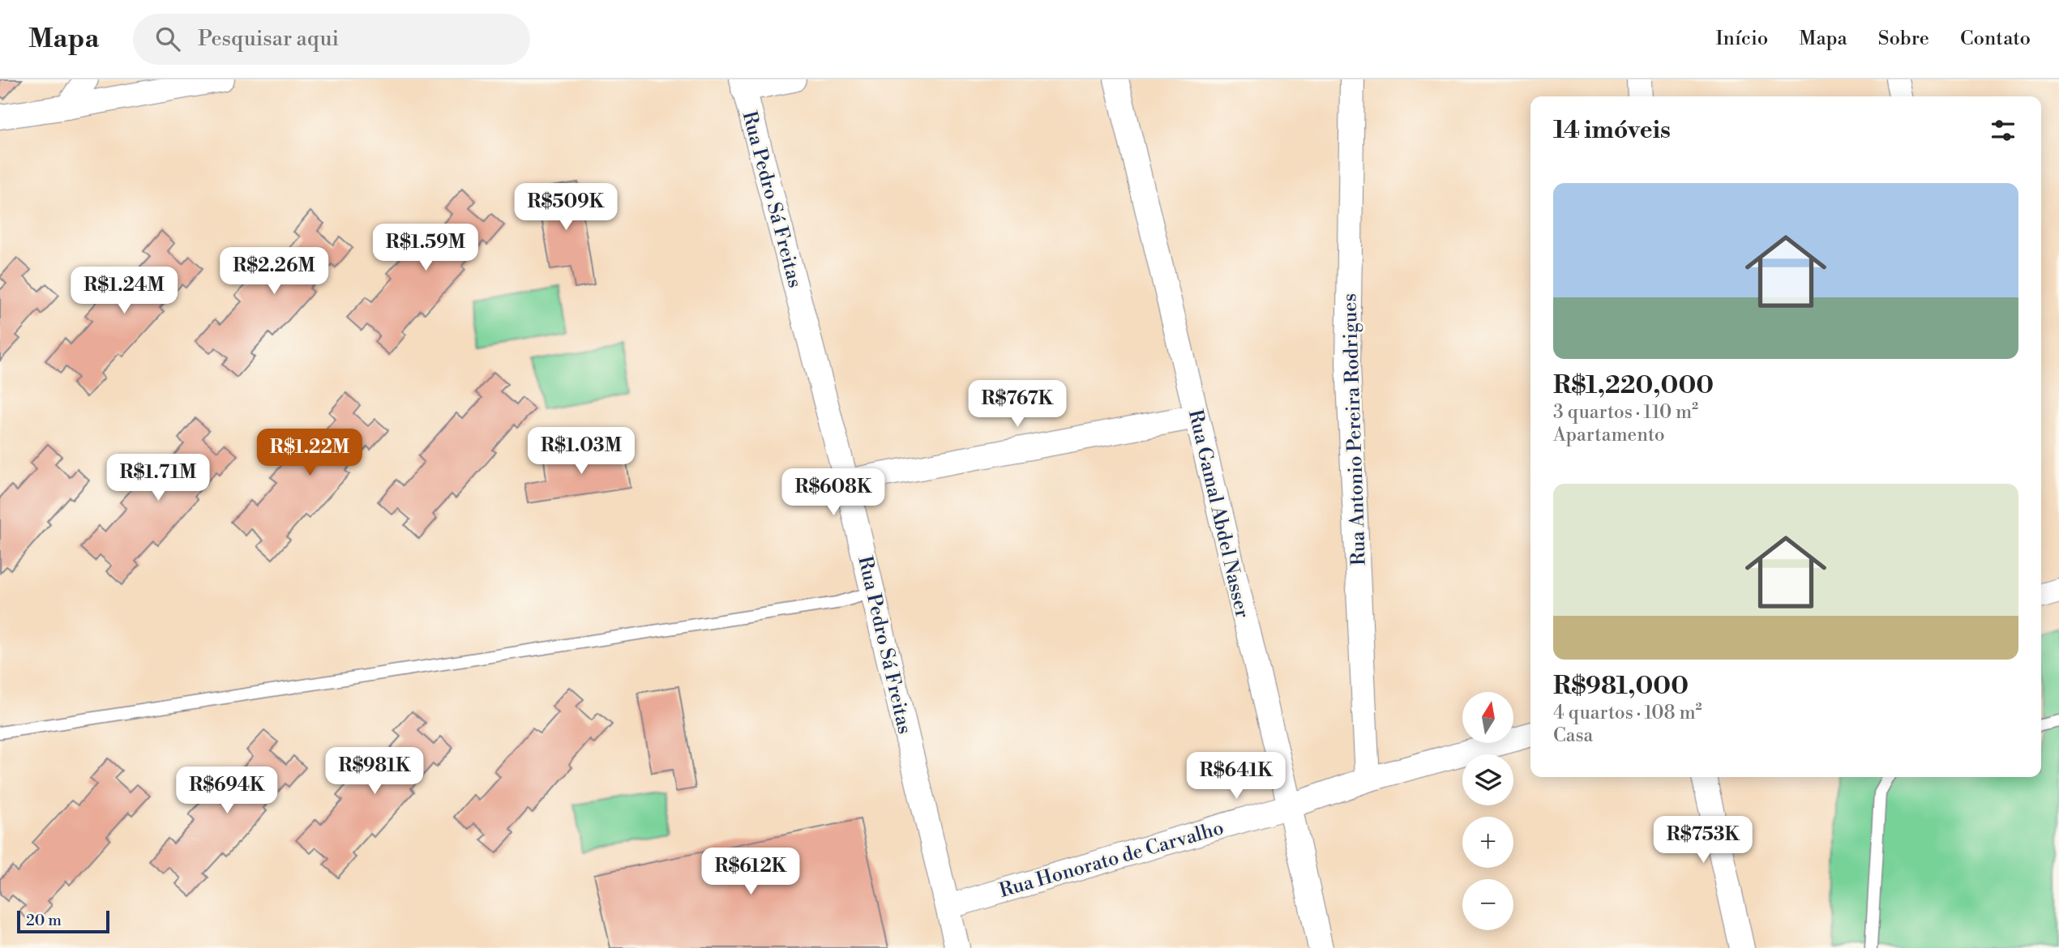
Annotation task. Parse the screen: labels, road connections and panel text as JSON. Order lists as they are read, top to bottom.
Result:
{
  "streets": {
    "street": [
      "Rua Pedro Sá Freitas",
      "Rua Antonio Pereira Rodrigues",
      "Rua Gamal Abdel Nasser",
      "Rua Honorato de Carvalho"
    ]
  },
  "crossings": [
    ["Rua Pedro Sá Freitas", "Rua Honorato de Carvalho"],
    ["Rua Antonio Pereira Rodrigues", "Rua Honorato de Carvalho"],
    ["Rua Gamal Abdel Nasser", "Rua Honorato de Carvalho"]
  ],
  "scale_bar": "20 m",
  "north": "top",
  "page": {
    "header": "Mapa",
    "search": "Pesquisar aqui",
    "nav": [
      "Início",
      "Mapa",
      "Sobre",
      "Contato"
    ],
    "heading": "14 imóveis",
    "list": [
      {
        "name": "R$1,220,000",
        "note": "3 quartos · 110 m² · Apartamento"
      },
      {
        "name": "R$981,000",
        "note": "4 quartos · 108 m² · Casa"
      }
    ],
    "price": [
      "R$509K",
      "R$1.59M",
      "R$2.26M",
      "R$1.24M",
      "R$767K",
      "R$1.03M",
      "R$1.22M",
      "R$1.71M",
      "R$608K",
      "R$981K",
      "R$641K",
      "R$694K",
      "R$753K",
      "R$612K"
    ],
    "map_buttons": ["+", "−"],
    "scale": "20 m"
  }
}
